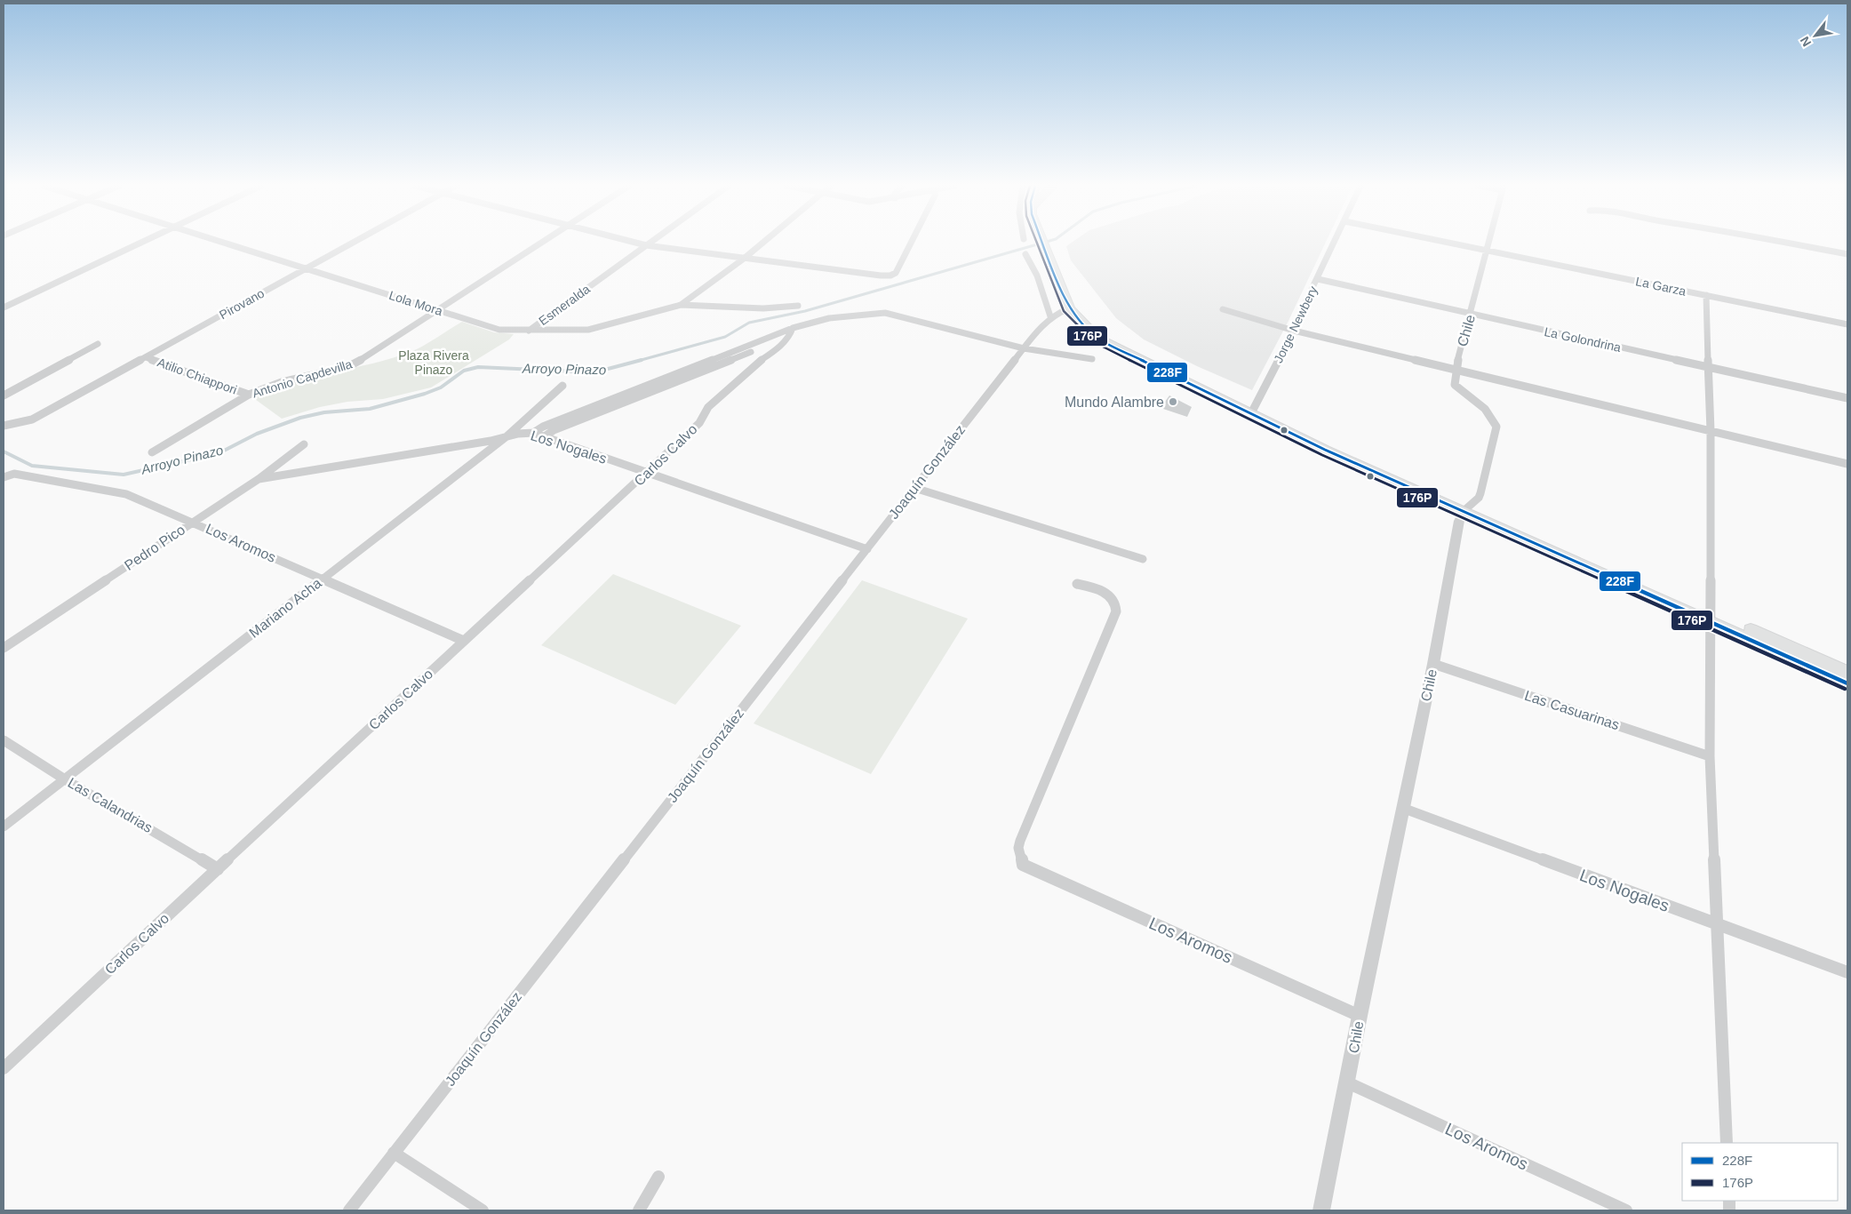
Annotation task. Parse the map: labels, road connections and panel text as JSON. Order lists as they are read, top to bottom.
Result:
{
  "streets": {
    "street": [
      "La Garza",
      "Lola Mora",
      "Pirovano",
      "Esmeralda",
      "Jorge Newbery",
      "Chile",
      "La Golondrina",
      "Atilio Chiappori",
      "Antonio Capdevilla",
      "Los Nogales",
      "Carlos Calvo",
      "Joaquín González",
      "Los Aromos",
      "Pedro Pico",
      "Mariano Acha",
      "Las Casuarinas",
      "Las Calandrias"
    ]
  },
  "crossings": [
    ["La Garza", "Chile"],
    ["Lola Mora", "Pirovano"],
    ["Lola Mora", "Esmeralda"],
    ["Lola Mora", "Antonio Capdevilla"],
    ["Pirovano", "Atilio Chiappori"],
    ["Jorge Newbery", "La Golondrina"],
    ["Chile", "La Golondrina"],
    ["Chile", "Los Nogales"],
    ["Chile", "Los Aromos"],
    ["Chile", "Las Casuarinas"],
    ["Atilio Chiappori", "Antonio Capdevilla"],
    ["Los Nogales", "Carlos Calvo"],
    ["Los Nogales", "Joaquín González"],
    ["Los Nogales", "Pedro Pico"],
    ["Los Nogales", "Mariano Acha"],
    ["Carlos Calvo", "Los Aromos"],
    ["Carlos Calvo", "Las Calandrias"],
    ["Los Aromos", "Pedro Pico"],
    ["Los Aromos", "Mariano Acha"],
    ["Mariano Acha", "Las Calandrias"]
  ],
  "water": ["Arroyo Pinazo"],
  "parks": ["Plaza Rivera Pinazo"],
  "places": ["Mundo Alambre"],
  "lines": ["transit line 228F", "transit line 176P"],
  "legend": ["228F", "176P"],
  "north": "bottom left"
}
